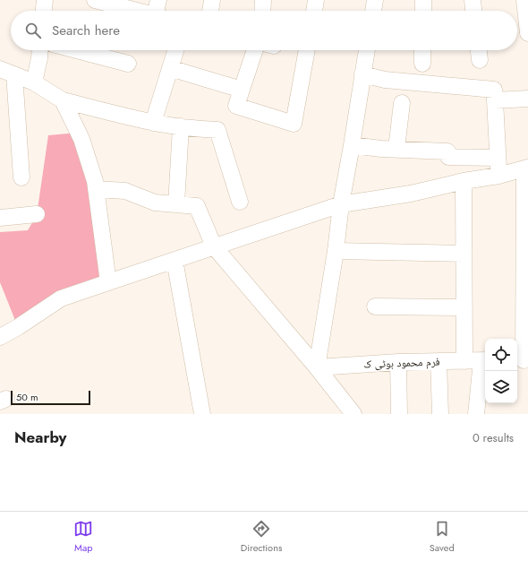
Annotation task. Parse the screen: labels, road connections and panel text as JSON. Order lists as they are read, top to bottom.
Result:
{
  "streets": {
    "street": ["فرم محمود بوٹی ک"]
  },
  "scale_bar": "50 m",
  "page": {
    "search": "Search here",
    "scale": "50 m",
    "heading": ["Nearby", "0 results"],
    "nav": ["Map", "Directions", "Saved"]
  }
}
